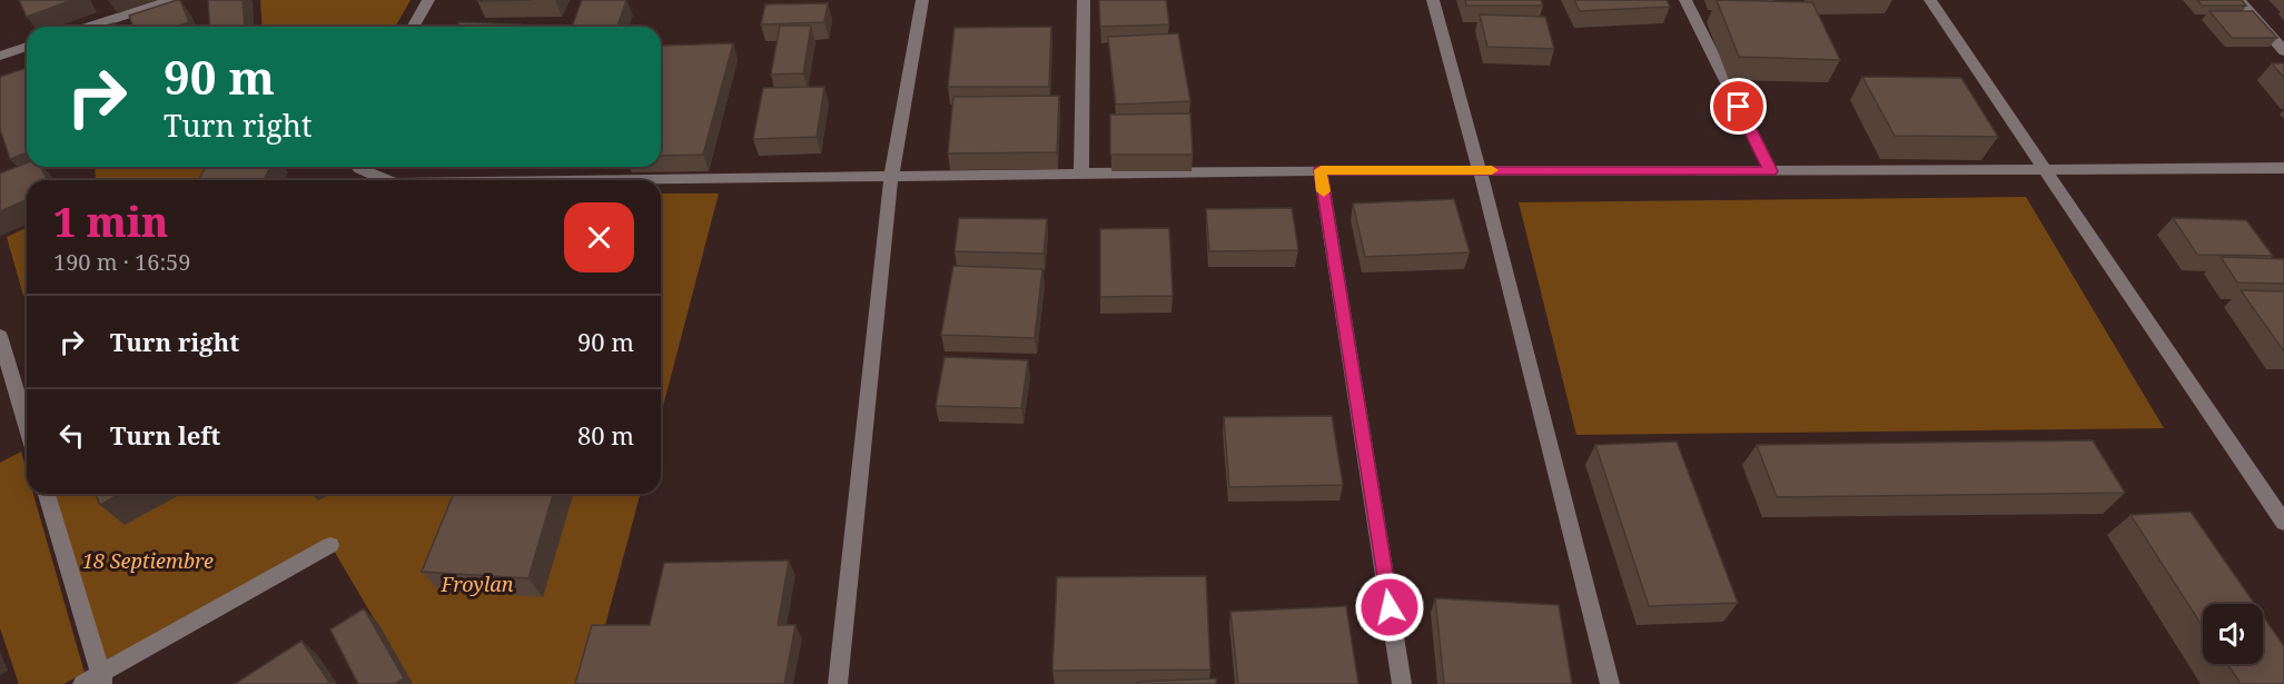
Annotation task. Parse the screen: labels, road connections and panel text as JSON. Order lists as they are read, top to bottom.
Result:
{
  "parks": ["18 Septiembre", "Froylan"],
  "page": {
    "turn": ["90 m", "Turn right"],
    "heading": ["1 min", "190 m · 16:59"],
    "list": [
      {
        "name": "Turn right",
        "value": "90 m"
      },
      {
        "name": "Turn left",
        "value": "80 m"
      }
    ]
  }
}
